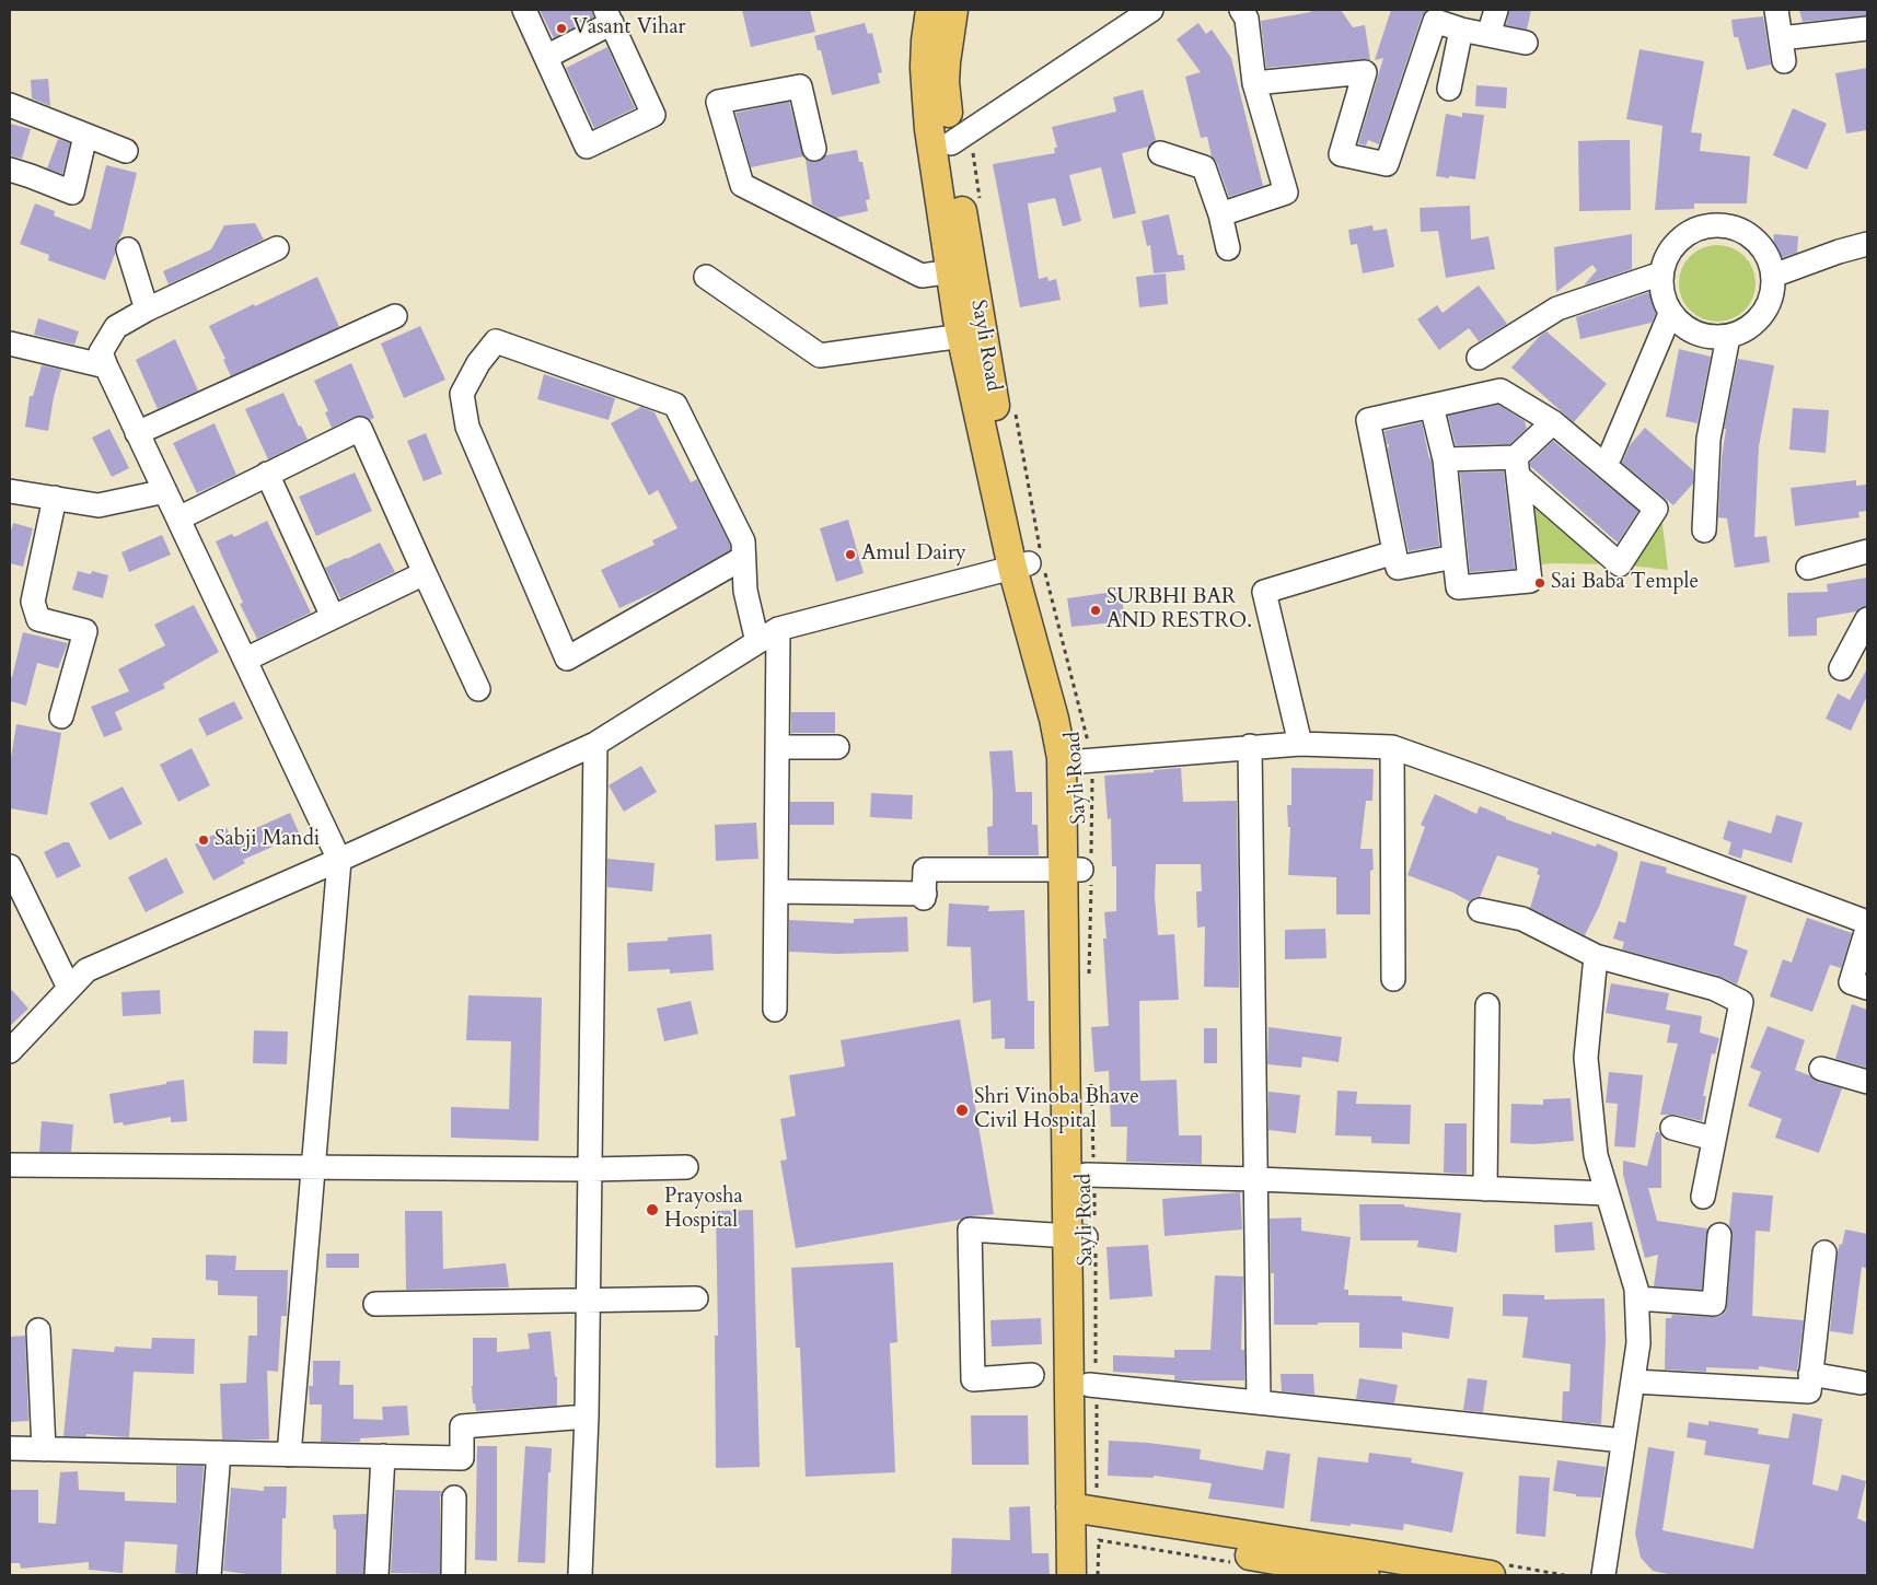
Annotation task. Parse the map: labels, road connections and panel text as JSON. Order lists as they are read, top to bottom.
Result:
{
  "streets": {
    "main road": ["Sayli Road"]
  },
  "places": [
    "Vasant Vihar",
    "Amul Dairy",
    "Sai Baba Temple",
    "SURBHI BAR AND RESTRO.",
    "Sabji Mandi",
    "Shri Vinoba Bhave Civil Hospital",
    "Prayosha Hospital"
  ]
}
